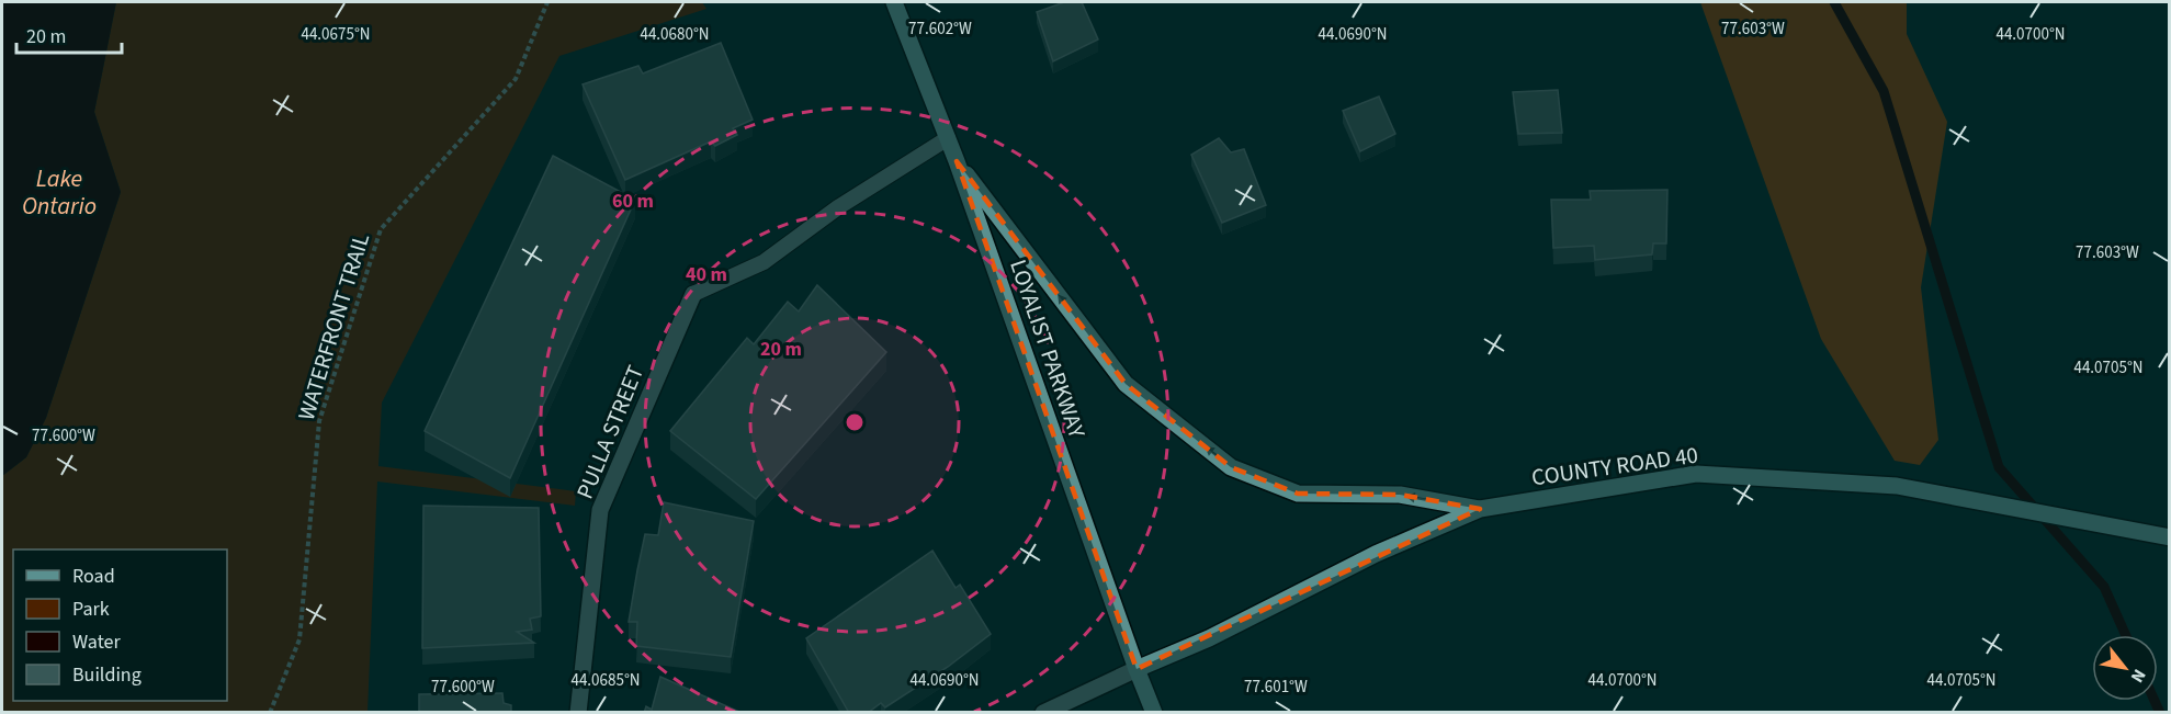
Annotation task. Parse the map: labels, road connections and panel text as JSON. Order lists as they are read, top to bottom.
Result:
{
  "streets": {
    "main road": ["LOYALIST PARKWAY", "COUNTY ROAD 40"],
    "street": ["PULLA STREET"],
    "path": ["WATERFRONT TRAIL"]
  },
  "crossings": [
    ["LOYALIST PARKWAY", "COUNTY ROAD 40"]
  ],
  "water": ["Lake Ontario"],
  "legend": [
    "Road",
    "Park",
    "Water",
    "Building"
  ],
  "scale_bar": "20 m",
  "north": "bottom right",
  "coordinates": [
    "77.602°W",
    "77.603°W",
    "44.0675°N",
    "44.0680°N",
    "44.0690°N",
    "44.0700°N",
    "44.0705°N",
    "77.600°W",
    "44.0685°N",
    "77.601°W"
  ],
  "rings": ["60 m", "40 m", "20 m"]
}
